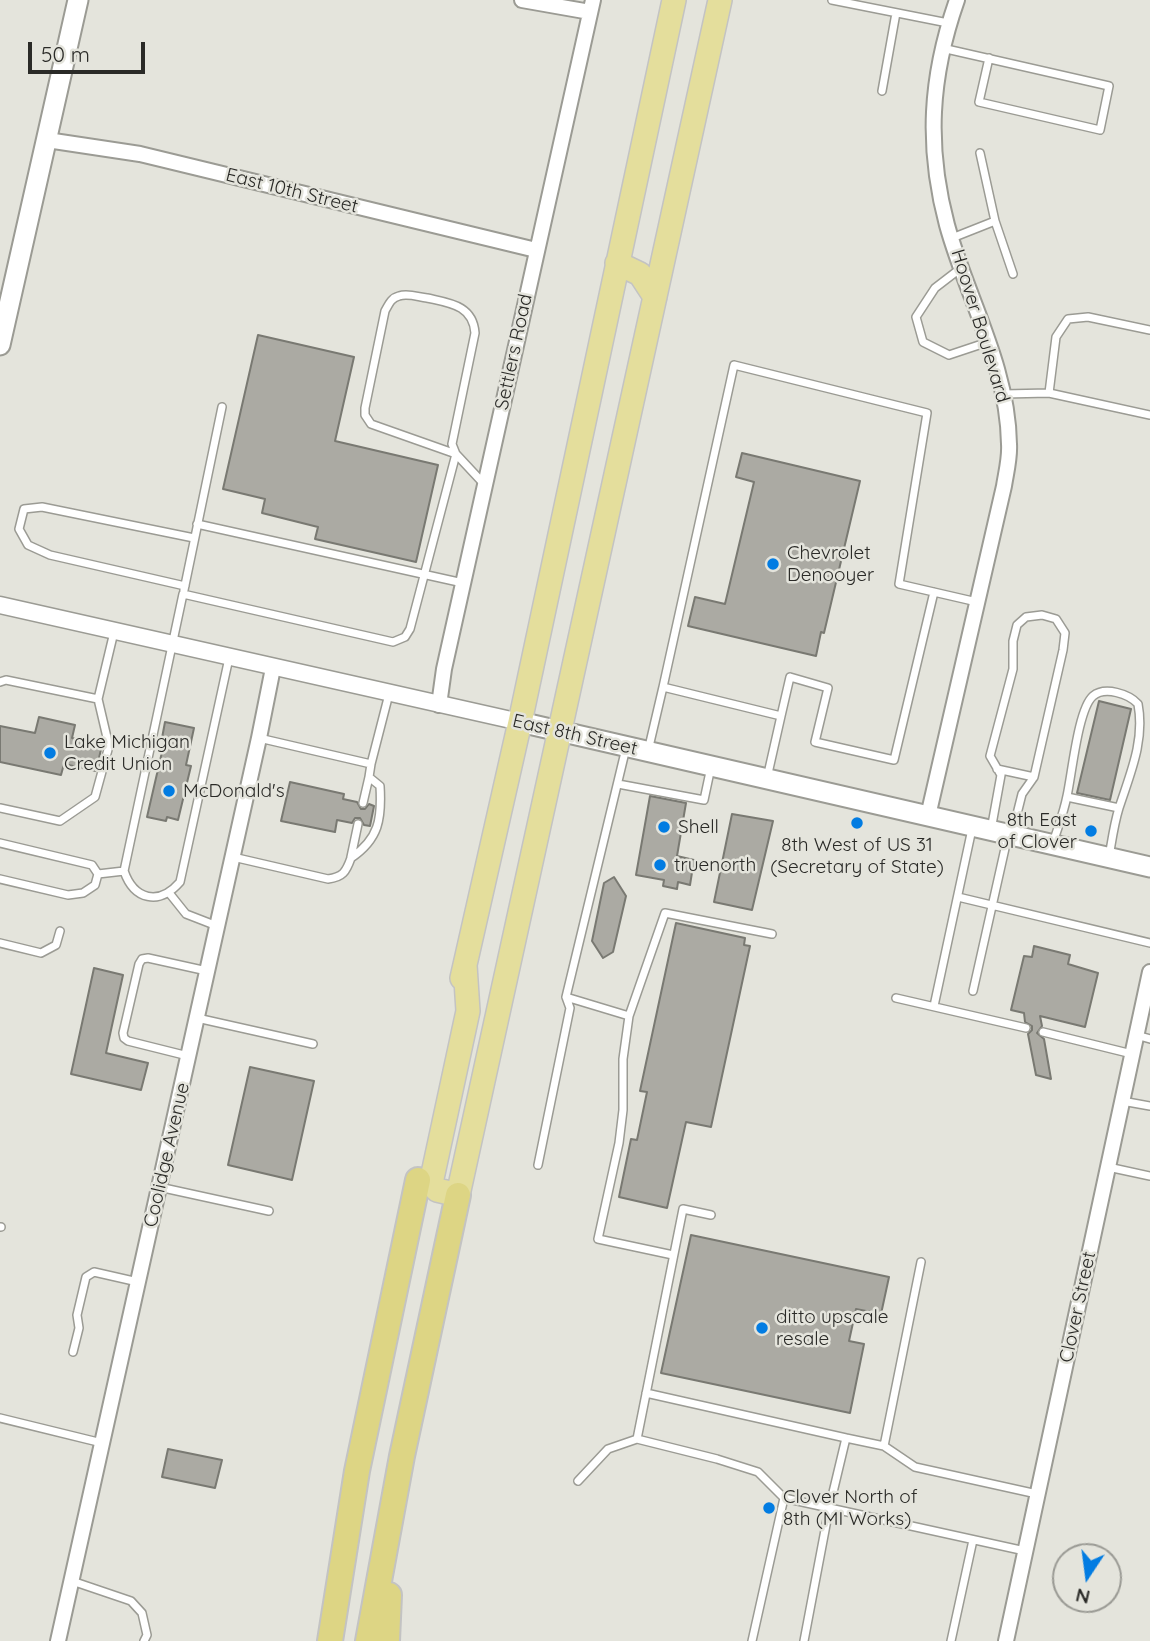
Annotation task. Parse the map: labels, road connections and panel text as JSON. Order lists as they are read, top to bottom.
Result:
{
  "streets": {
    "main road": ["East 8th Street"],
    "street": [
      "East 10th Street",
      "Hoover Boulevard",
      "Settlers Road",
      "Coolidge Avenue",
      "Clover Street"
    ]
  },
  "crossings": [
    ["East 10th Street", "Settlers Road"],
    ["Hoover Boulevard", "East 8th Street"],
    ["Settlers Road", "East 8th Street"],
    ["East 8th Street", "Coolidge Avenue"]
  ],
  "places": [
    "Chevrolet Denooyer",
    "Lake Michigan Credit Union",
    "McDonald's",
    "8th West of US 31 (Secretary of State)",
    "Shell",
    "8th East of Clover",
    "truenorth",
    "ditto upscale resale",
    "Clover North of 8th (MI Works)"
  ],
  "scale_bar": "50 m",
  "north": "bottom"
}
